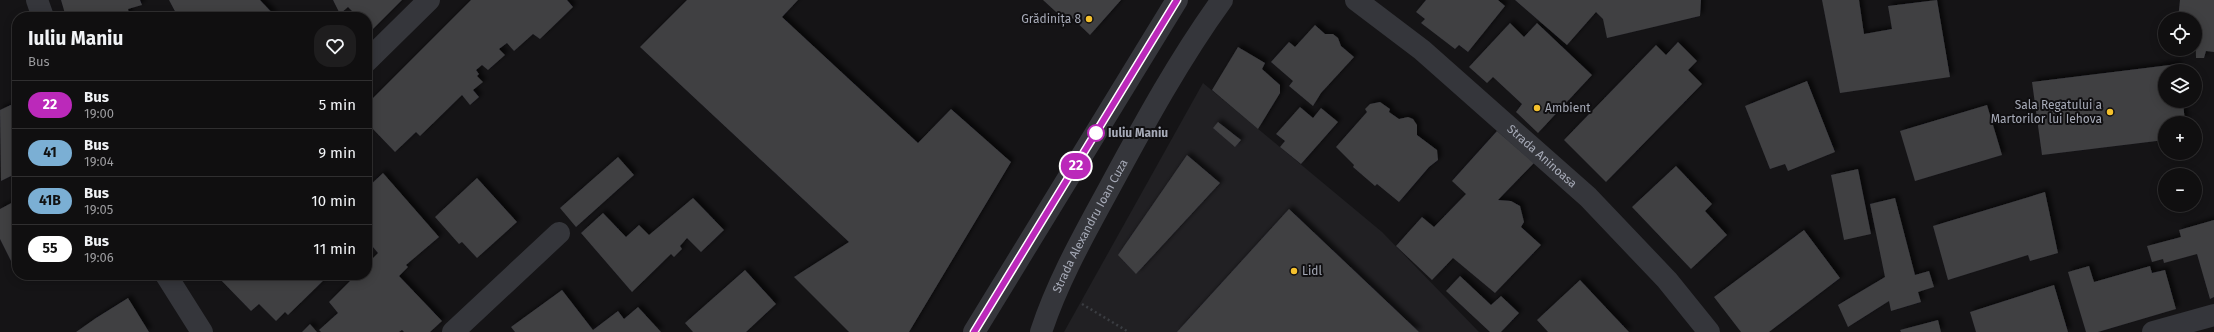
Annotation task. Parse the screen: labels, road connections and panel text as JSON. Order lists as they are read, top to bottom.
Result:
{
  "streets": {
    "street": ["Strada Aninoasa", "Strada Alexandru Ioan Cuza"]
  },
  "places": [
    "Grădinița 8",
    "Ambient",
    "Sala Regatului a Martorilor lui Iehova",
    "Iuliu Maniu",
    "Lidl"
  ],
  "lines": ["bus line 22"],
  "page": {
    "on_map": "22",
    "map_buttons": ["+", "−"],
    "heading": ["Iuliu Maniu", "Bus"],
    "list": [
      {
        "mark": "22",
        "name": "Bus",
        "note": "19:00",
        "value": "5 min"
      },
      {
        "mark": "41",
        "name": "Bus",
        "note": "19:04",
        "value": "9 min"
      },
      {
        "mark": "41B",
        "name": "Bus",
        "note": "19:05",
        "value": "10 min"
      },
      {
        "mark": "55",
        "name": "Bus",
        "note": "19:06",
        "value": "11 min"
      }
    ]
  }
}
